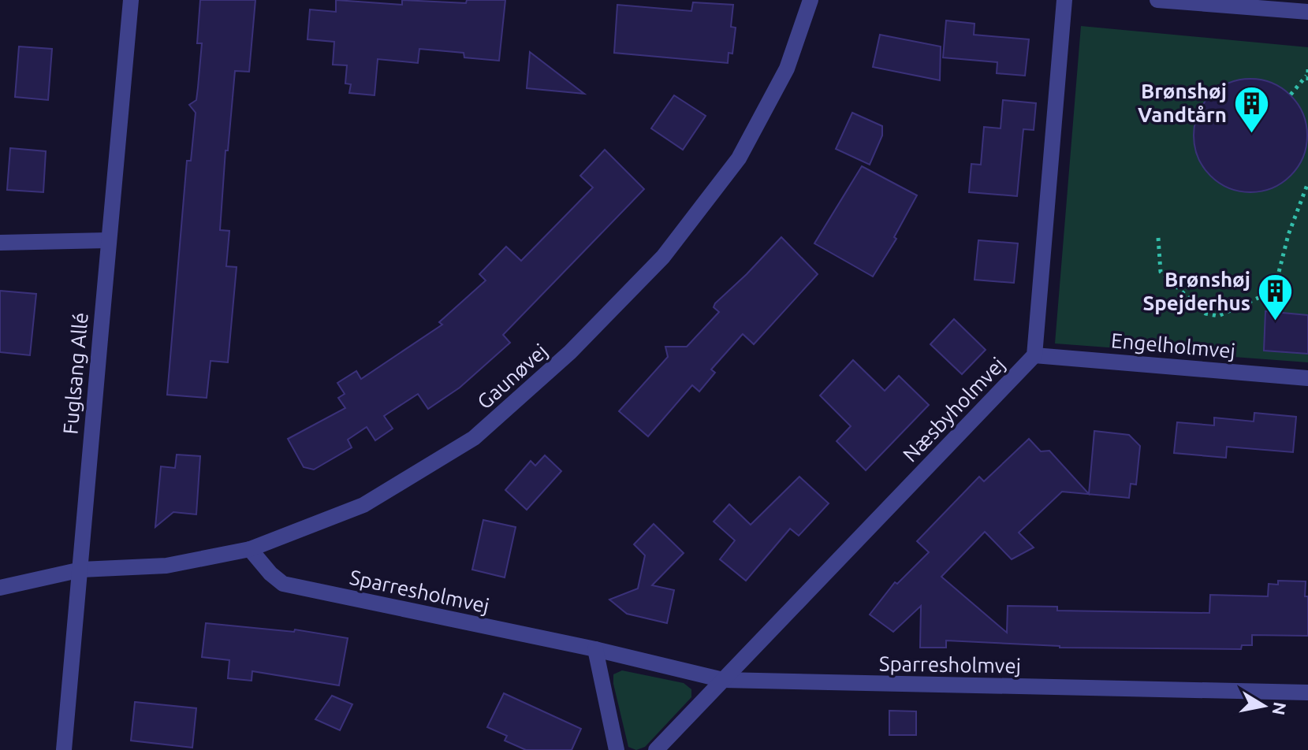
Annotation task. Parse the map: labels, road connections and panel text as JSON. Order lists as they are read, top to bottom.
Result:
{
  "streets": {
    "street": [
      "Engelholmvej",
      "Fuglsang Allé",
      "Gaunøvej",
      "Næsbyholmvej",
      "Sparresholmvej"
    ]
  },
  "crossings": [
    ["Engelholmvej", "Næsbyholmvej"],
    ["Fuglsang Allé", "Gaunøvej"],
    ["Gaunøvej", "Sparresholmvej"],
    ["Næsbyholmvej", "Sparresholmvej"]
  ],
  "places": {
    "building": ["Brønshøj Vandtårn", "Brønshøj Spejderhus"]
  },
  "north": "right"
}
